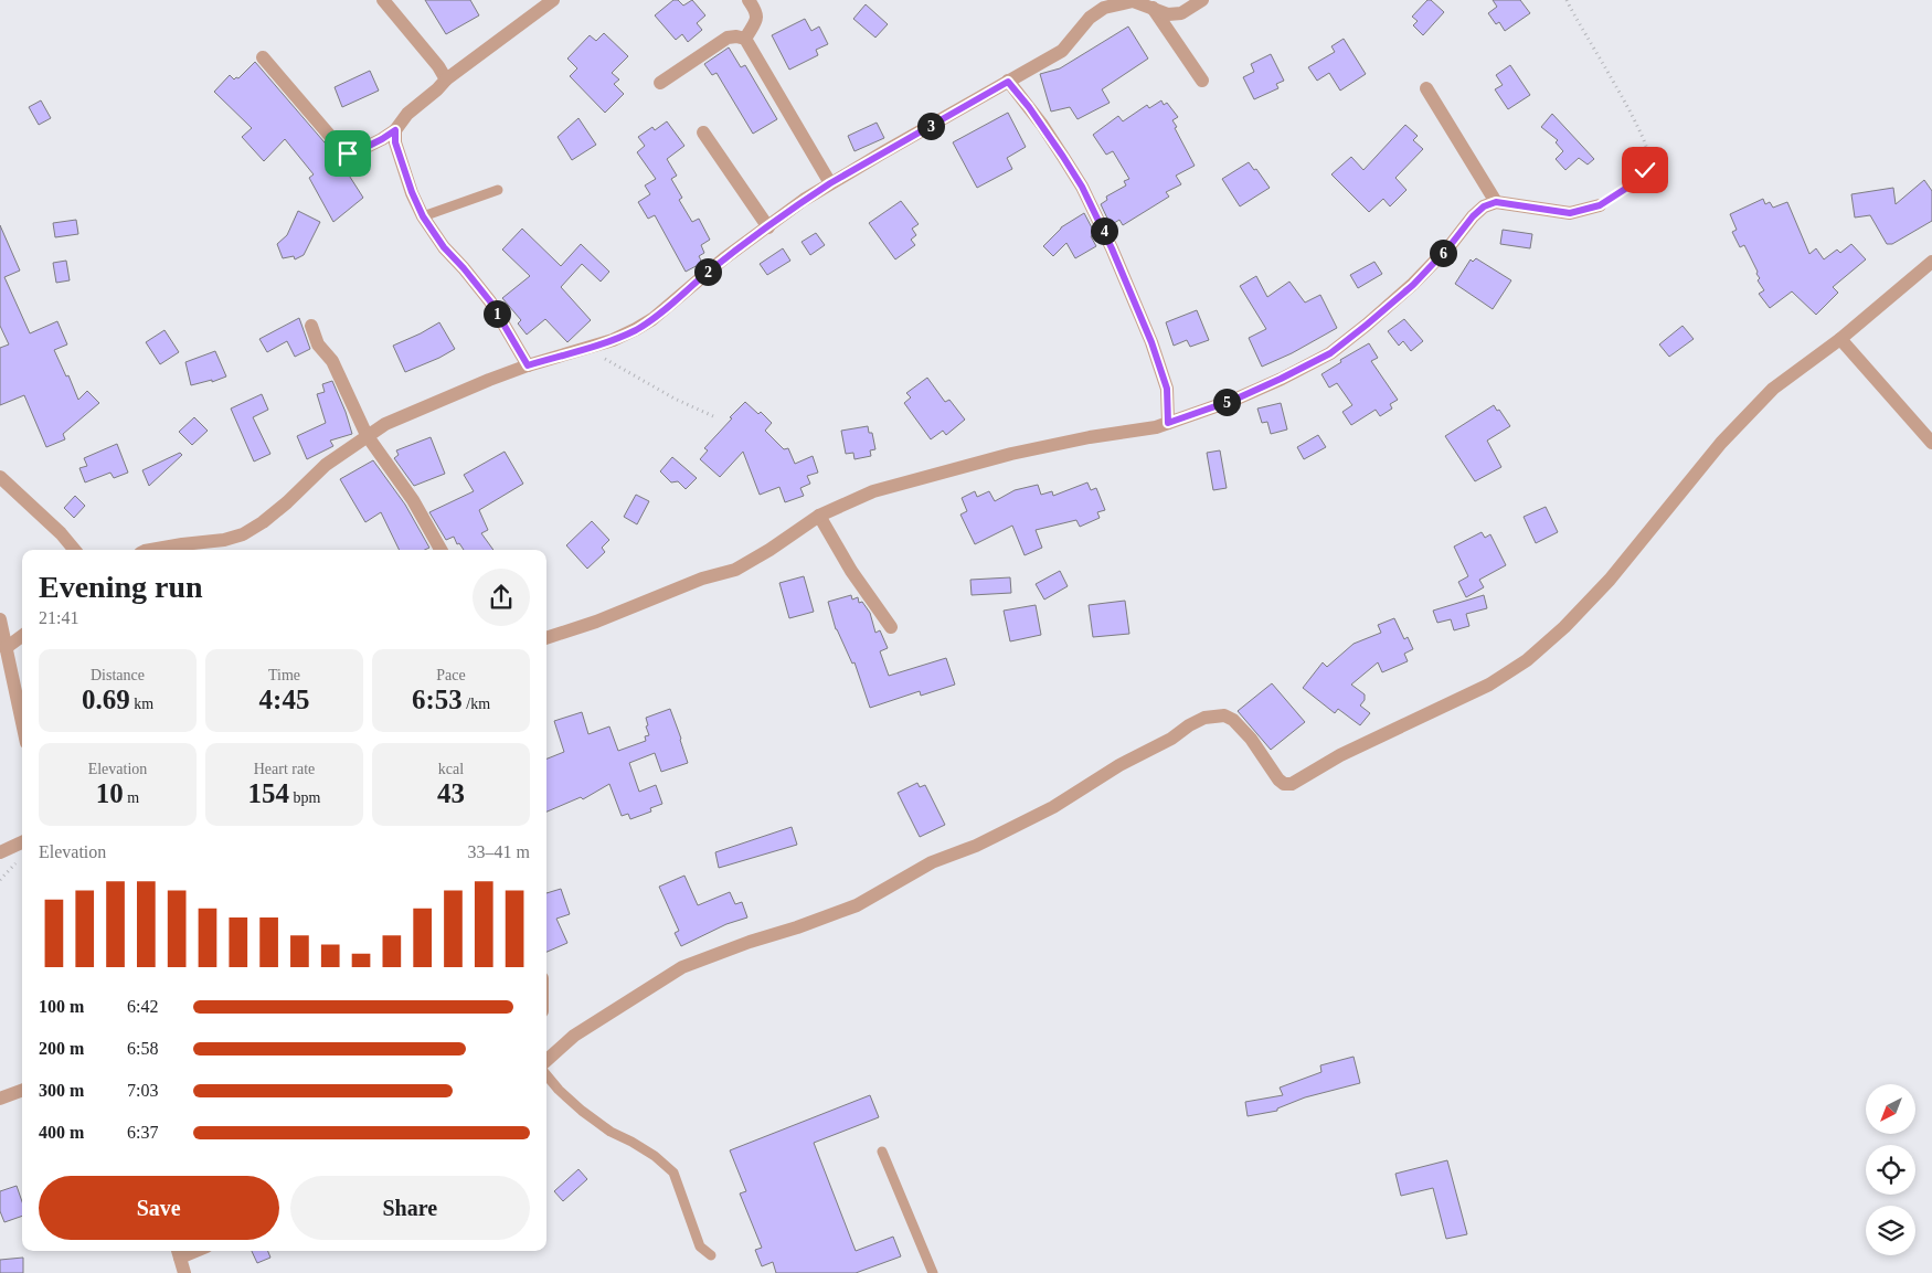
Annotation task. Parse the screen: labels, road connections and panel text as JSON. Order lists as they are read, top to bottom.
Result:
{
  "north": "bottom left",
  "page": {
    "pins": [
      "3",
      "4",
      "6",
      "2",
      "1",
      "5"
    ],
    "heading": ["Evening run", "21:41"],
    "stats": [
      ["Distance", "0.69 km"],
      ["Time", "4:45"],
      ["Pace", "6:53 /km"],
      ["Elevation", "10 m"],
      ["Heart rate", "154 bpm"],
      ["kcal", "43"]
    ],
    "chart": ["Elevation", "33–41 m"],
    "list": [
      {
        "name": "100 m",
        "note": "6:42"
      },
      {
        "name": "200 m",
        "note": "6:58"
      },
      {
        "name": "300 m",
        "note": "7:03"
      },
      {
        "name": "400 m",
        "note": "6:37"
      }
    ],
    "buttons": ["Save", "Share"]
  }
}
